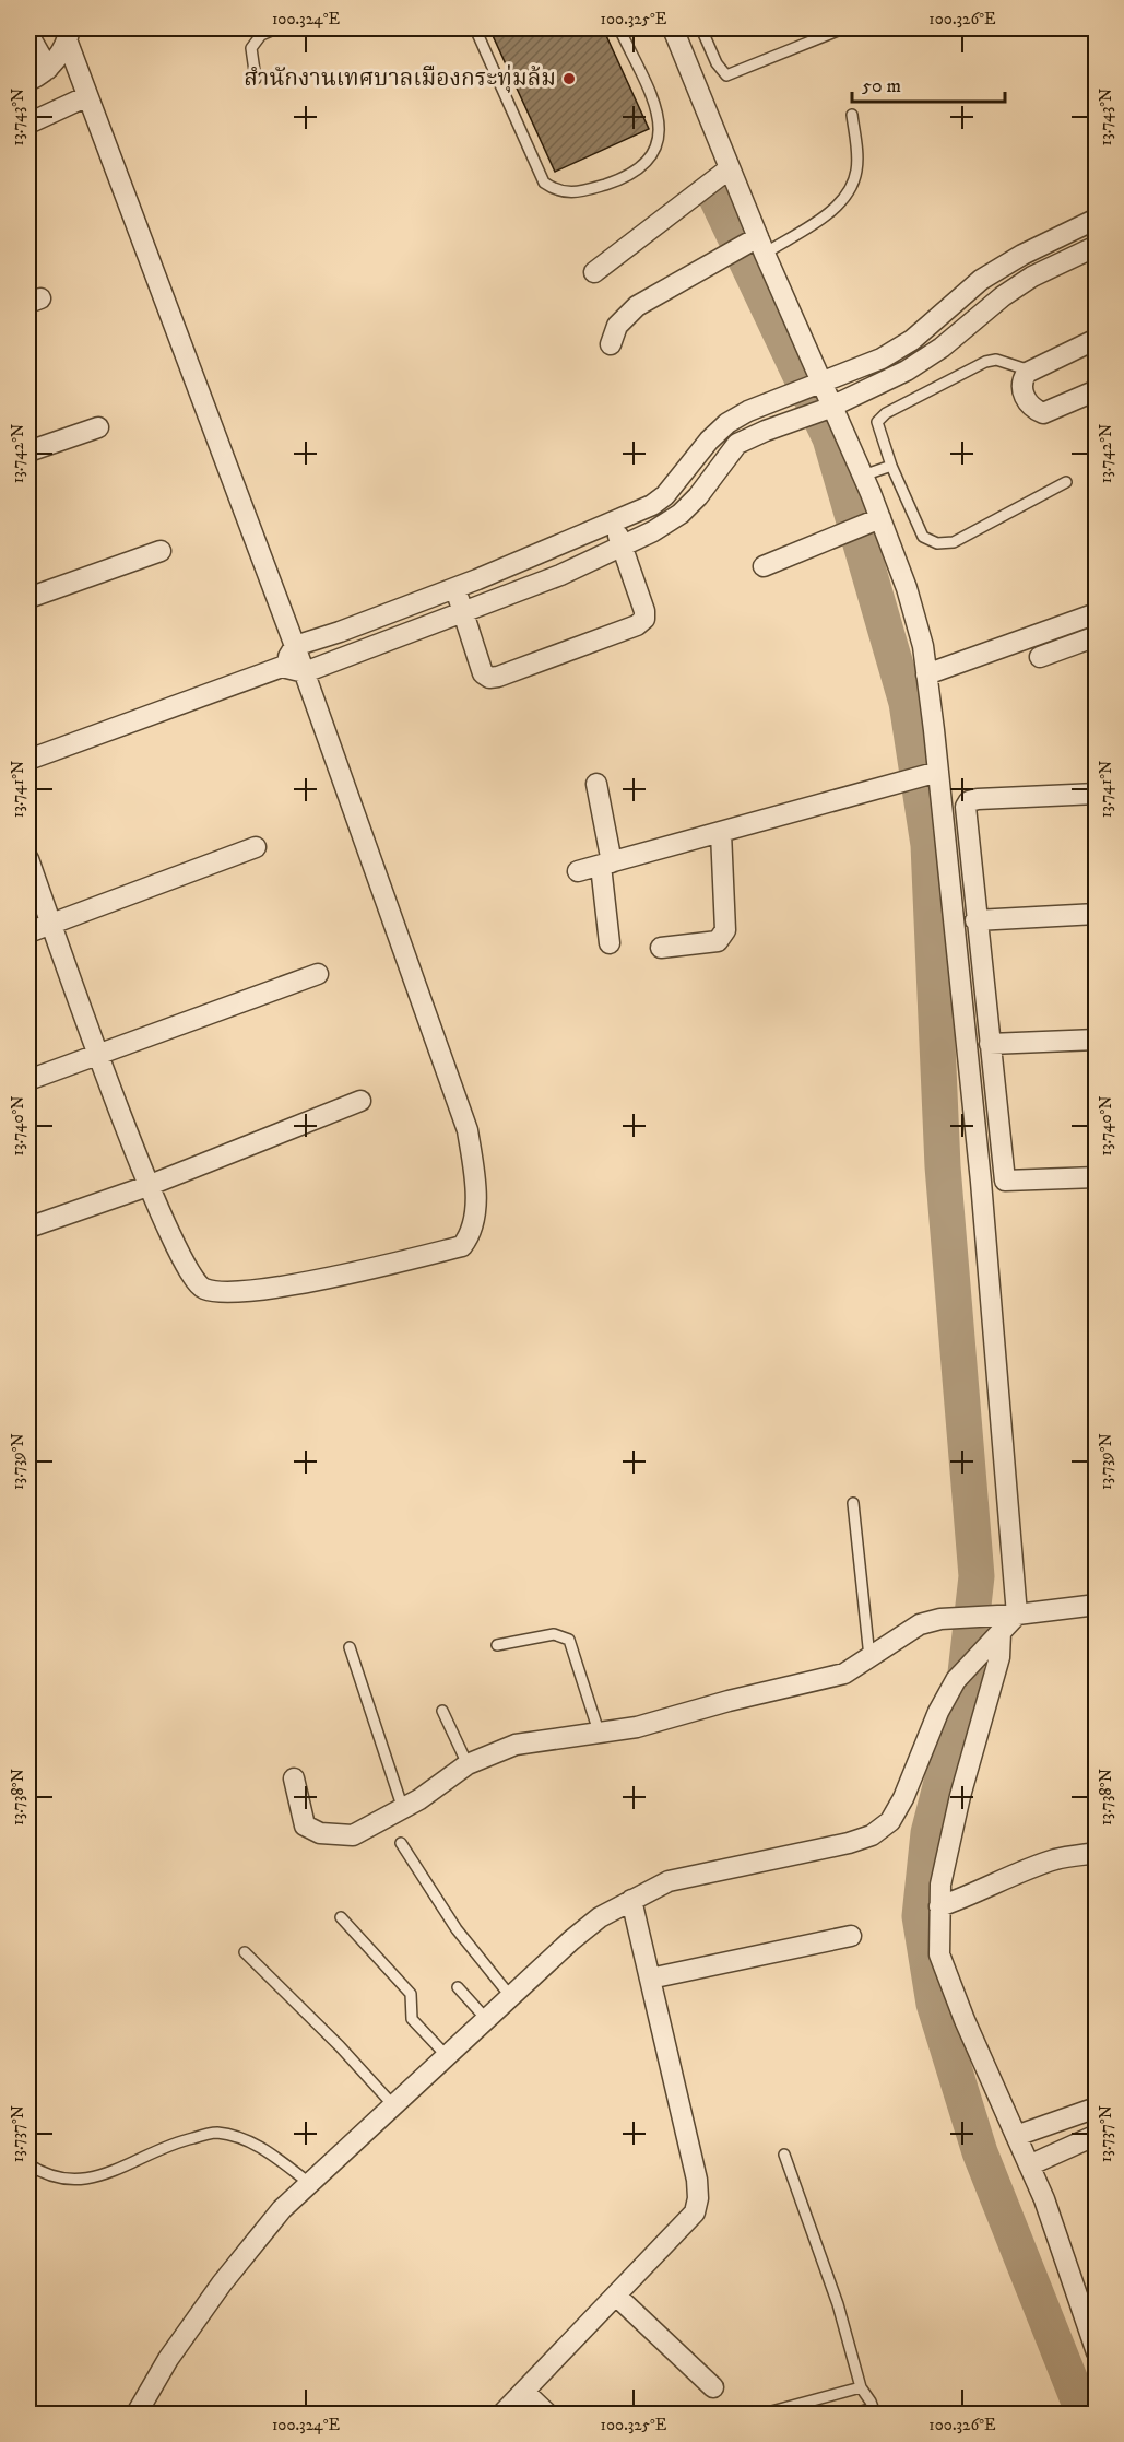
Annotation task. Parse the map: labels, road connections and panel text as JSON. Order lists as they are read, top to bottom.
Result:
{
  "places": ["สำนักงานเทศบาลเมืองกระทุ่มล้ม"],
  "scale_bar": "50 m",
  "coordinates": [
    "100.324°E",
    "100.325°E",
    "100.326°E",
    "13.743°N",
    "13.742°N",
    "13.741°N",
    "13.740°N",
    "13.739°N",
    "13.738°N",
    "13.737°N"
  ]
}
